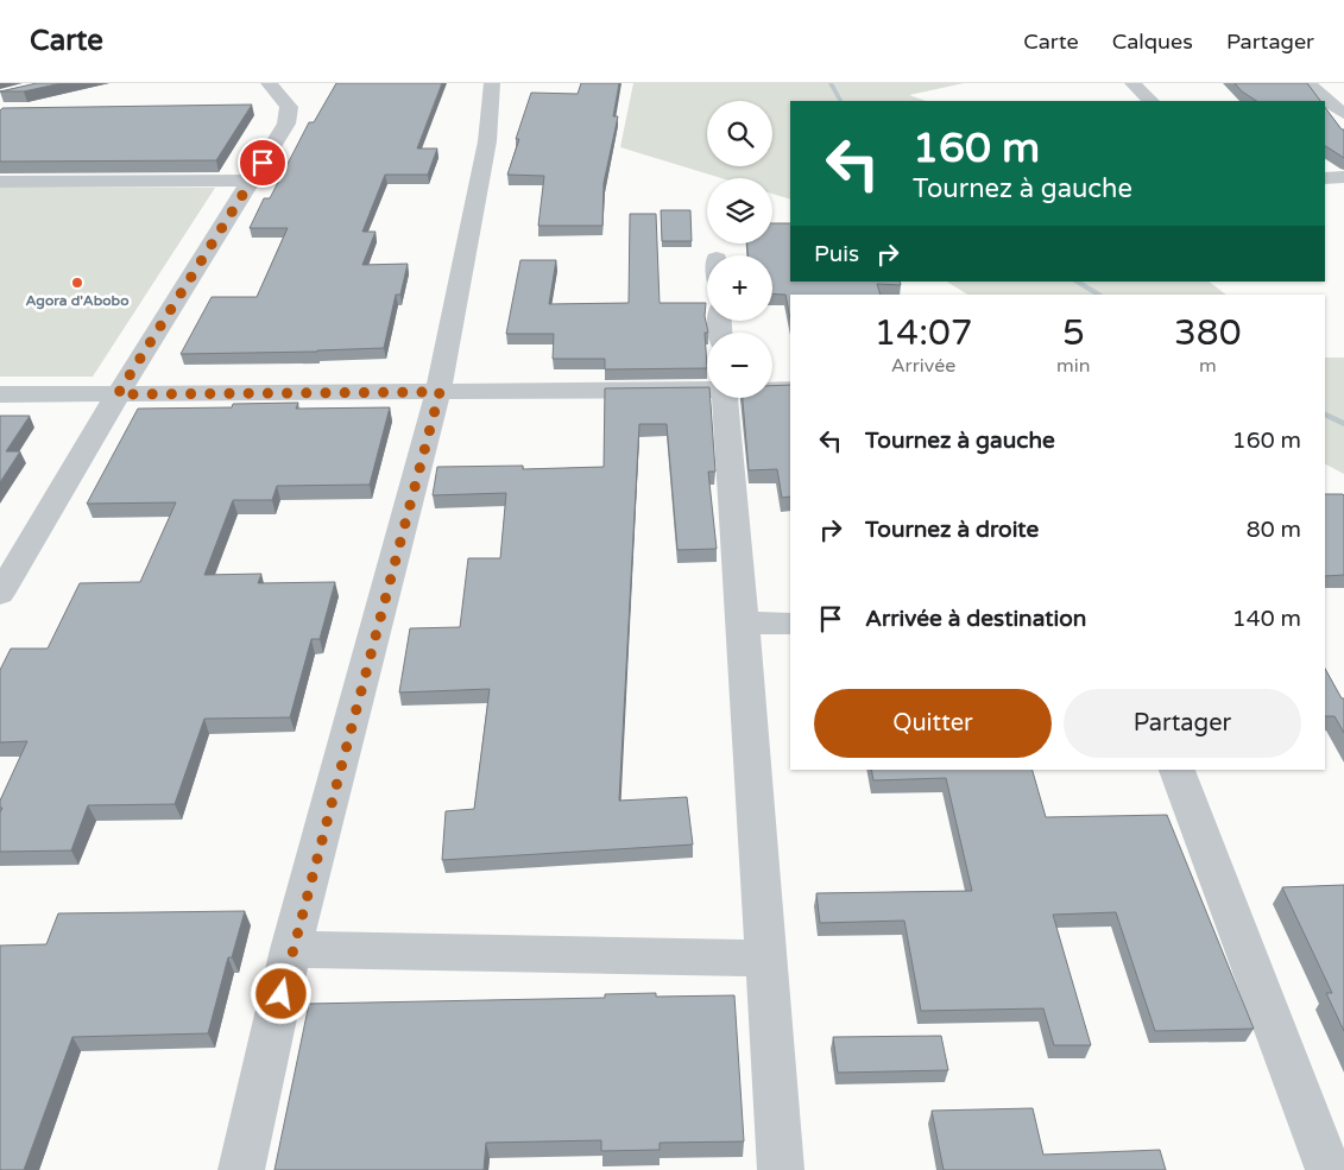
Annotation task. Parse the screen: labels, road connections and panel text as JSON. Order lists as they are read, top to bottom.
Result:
{
  "places": ["Agora d'Abobo"],
  "page": {
    "header": "Carte",
    "nav": ["Carte", "Calques", "Partager"],
    "map_buttons": ["+", "−"],
    "turn": ["160 m", "Tournez à gauche"],
    "then": "Puis",
    "eta": [
      "14:07",
      "Arrivée",
      "5",
      "min",
      "380",
      "m"
    ],
    "list": [
      {
        "name": "Tournez à gauche",
        "value": "160 m"
      },
      {
        "name": "Tournez à droite",
        "value": "80 m"
      },
      {
        "name": "Arrivée à destination",
        "value": "140 m"
      }
    ],
    "buttons": ["Quitter", "Partager"]
  }
}
